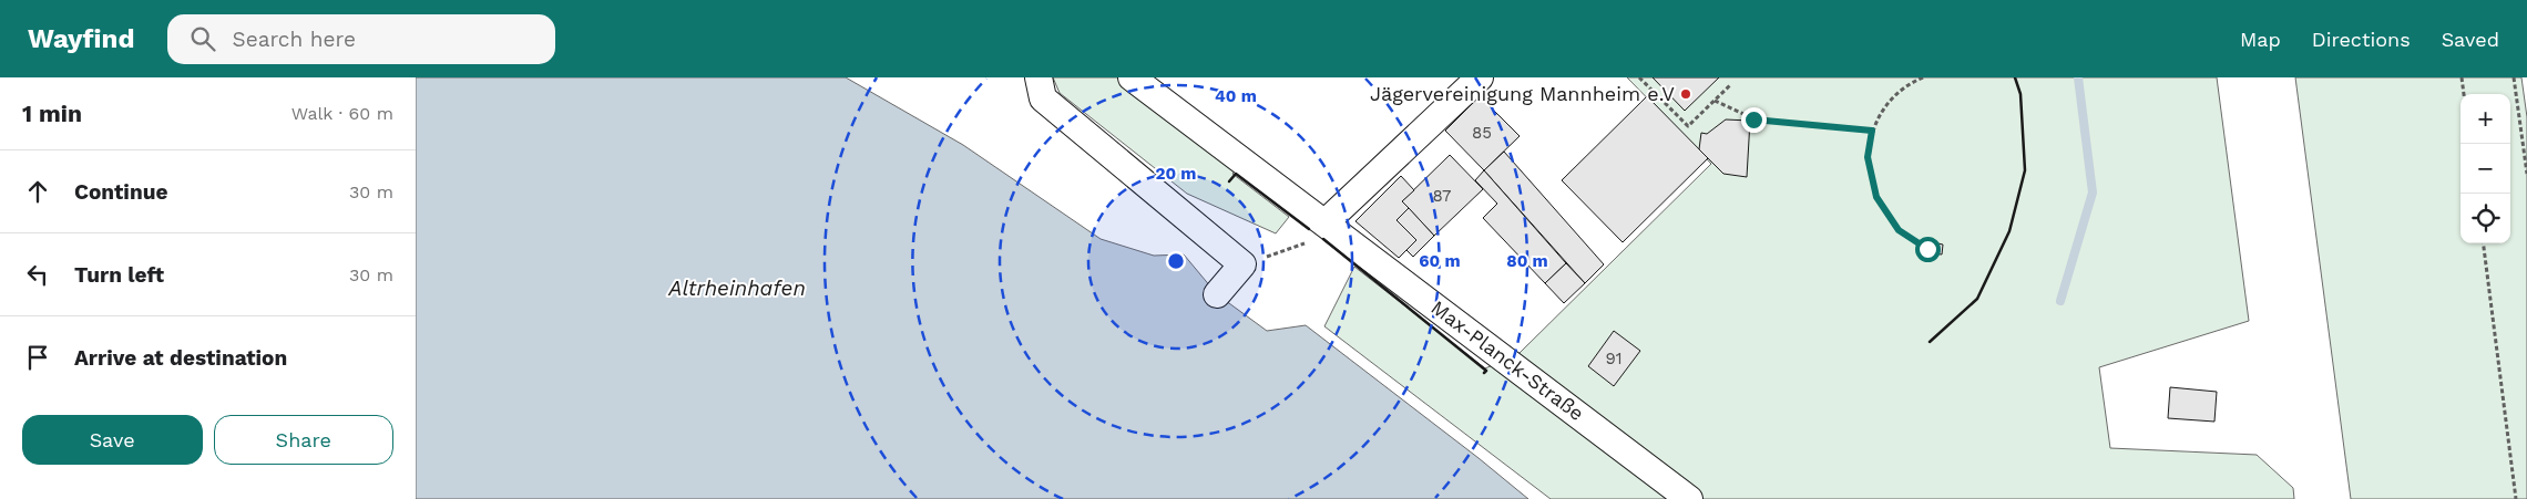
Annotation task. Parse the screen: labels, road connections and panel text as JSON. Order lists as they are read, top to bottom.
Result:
{
  "streets": {
    "street": ["Max-Planck-Straße"]
  },
  "water": ["Altrheinhafen"],
  "places": ["Jägervereinigung Mannheim e.V"],
  "house_numbers": ["85", "87", "91"],
  "page": {
    "header": "Wayfind",
    "search": "Search here",
    "nav": ["Map", "Directions", "Saved"],
    "heading": ["1 min", "Walk · 60 m"],
    "map_buttons": ["+", "−"],
    "list": [
      ["Continue", "30 m"],
      ["Turn left", "30 m"],
      "Arrive at destination"
    ],
    "buttons": ["Save", "Share"]
  },
  "rings": [
    "40 m",
    "20 m",
    "60 m",
    "80 m"
  ]
}
